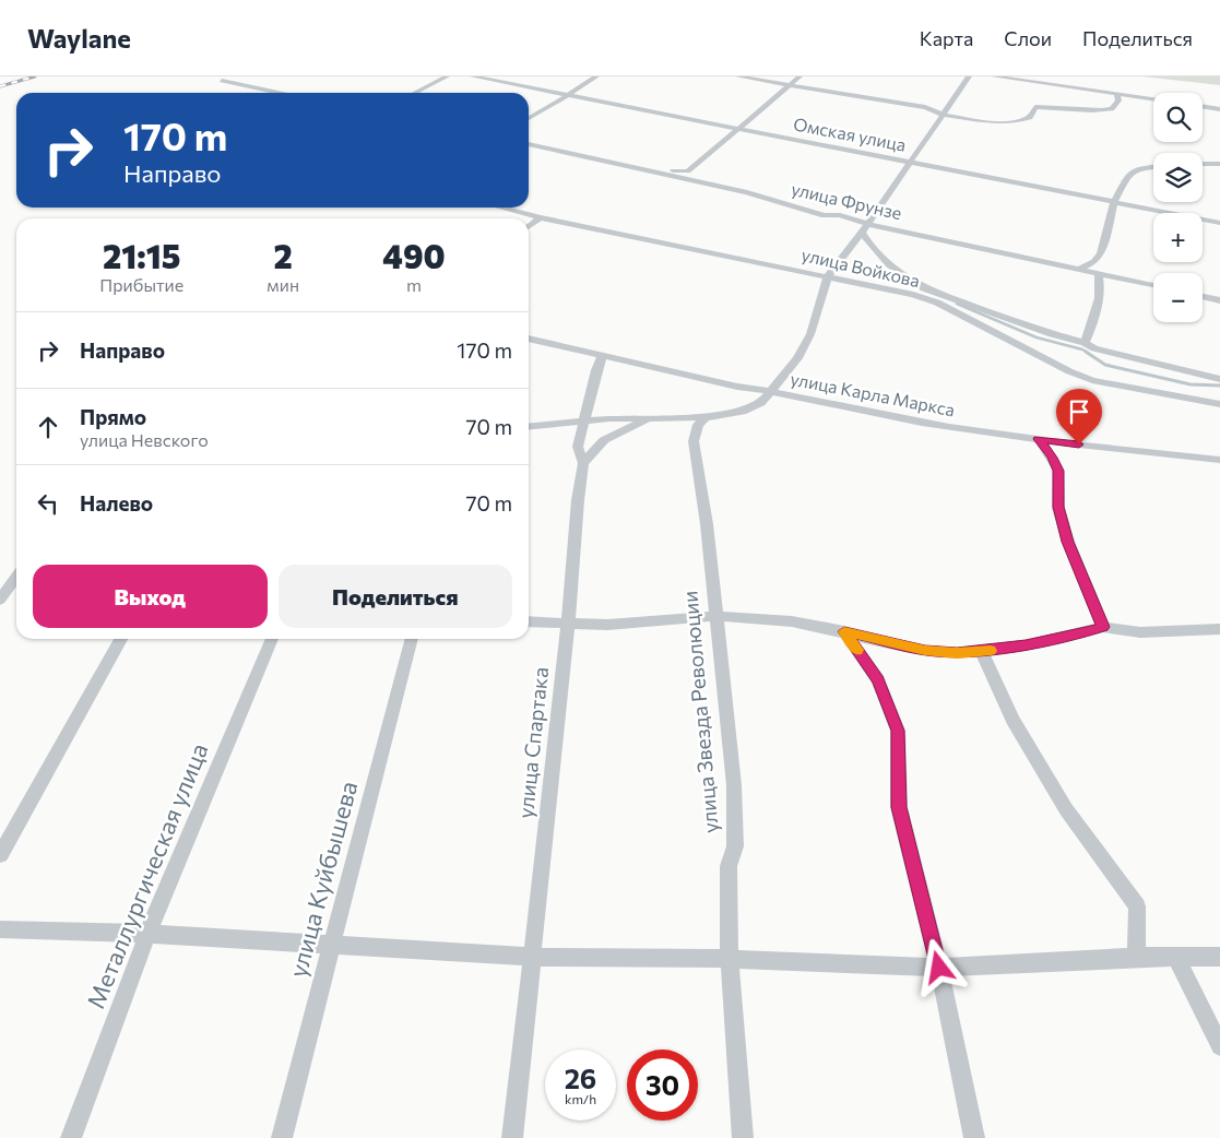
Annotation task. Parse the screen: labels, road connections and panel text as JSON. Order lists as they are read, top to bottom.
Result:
{
  "streets": {
    "street": [
      "Омская улица",
      "улица Фрунзе",
      "улица Войкова",
      "улица Карла Маркса",
      "улица Звезда Революции",
      "улица Спартака",
      "Металлургическая улица",
      "улица Куйбышева"
    ]
  },
  "crossings": [
    ["улица Фрунзе", "улица Войкова"],
    ["улица Карла Маркса", "улица Спартака"]
  ],
  "page": {
    "header": "Waylane",
    "nav": ["Карта", "Слои", "Поделиться"],
    "map_buttons": ["+", "−"],
    "turn": ["170 m", "Направо"],
    "eta": [
      "21:15",
      "Прибытие",
      "2",
      "мин",
      "490",
      "m"
    ],
    "list": [
      {
        "name": "Направо",
        "value": "170 m"
      },
      {
        "name": "Прямо",
        "note": "улица Невского",
        "value": "70 m"
      },
      {
        "name": "Налево",
        "value": "70 m"
      }
    ],
    "buttons": ["Выход", "Поделиться"],
    "speed": "26 km/h",
    "limit": "30"
  }
}
